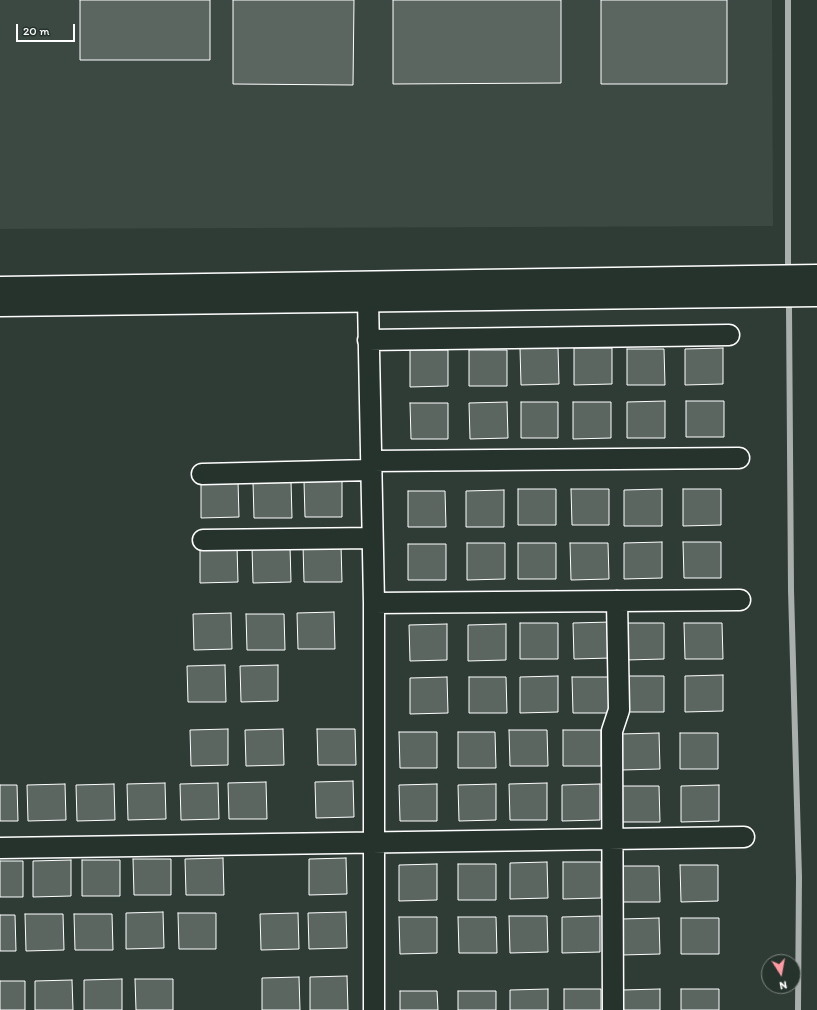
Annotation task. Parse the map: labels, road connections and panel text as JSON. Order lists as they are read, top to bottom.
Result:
{
  "scale_bar": "20 m",
  "north": "bottom"
}
